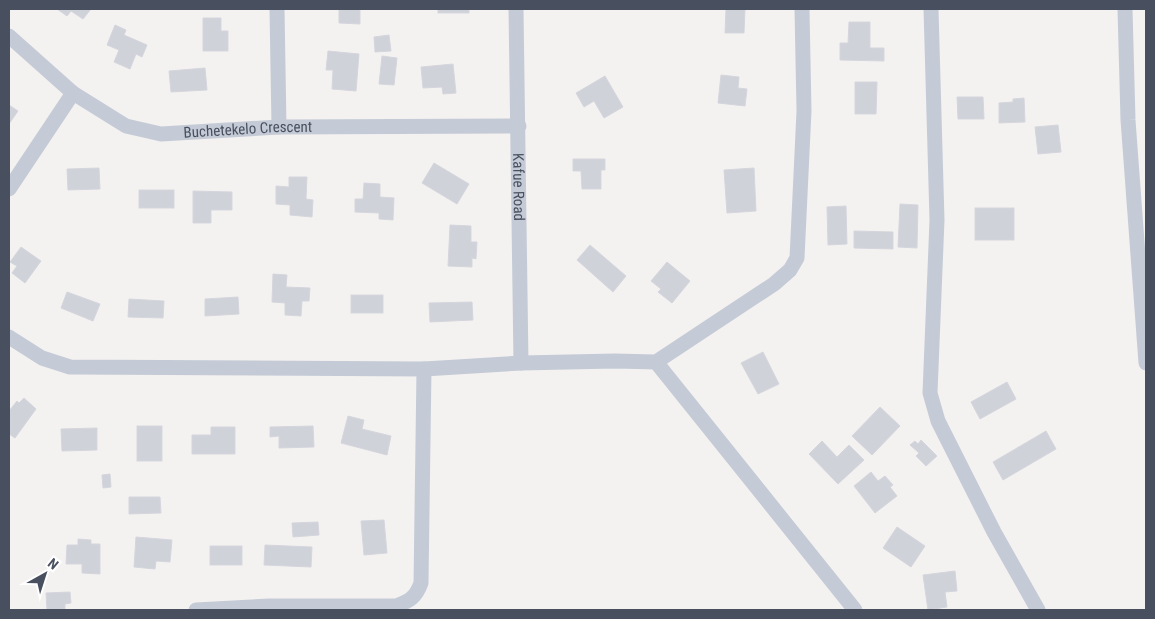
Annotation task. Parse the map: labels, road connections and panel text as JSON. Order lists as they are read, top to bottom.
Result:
{
  "streets": {
    "street": ["Buchetekelo Crescent", "Kafue Road"]
  },
  "crossings": [
    ["Buchetekelo Crescent", "Kafue Road"]
  ],
  "north": "top right"
}
